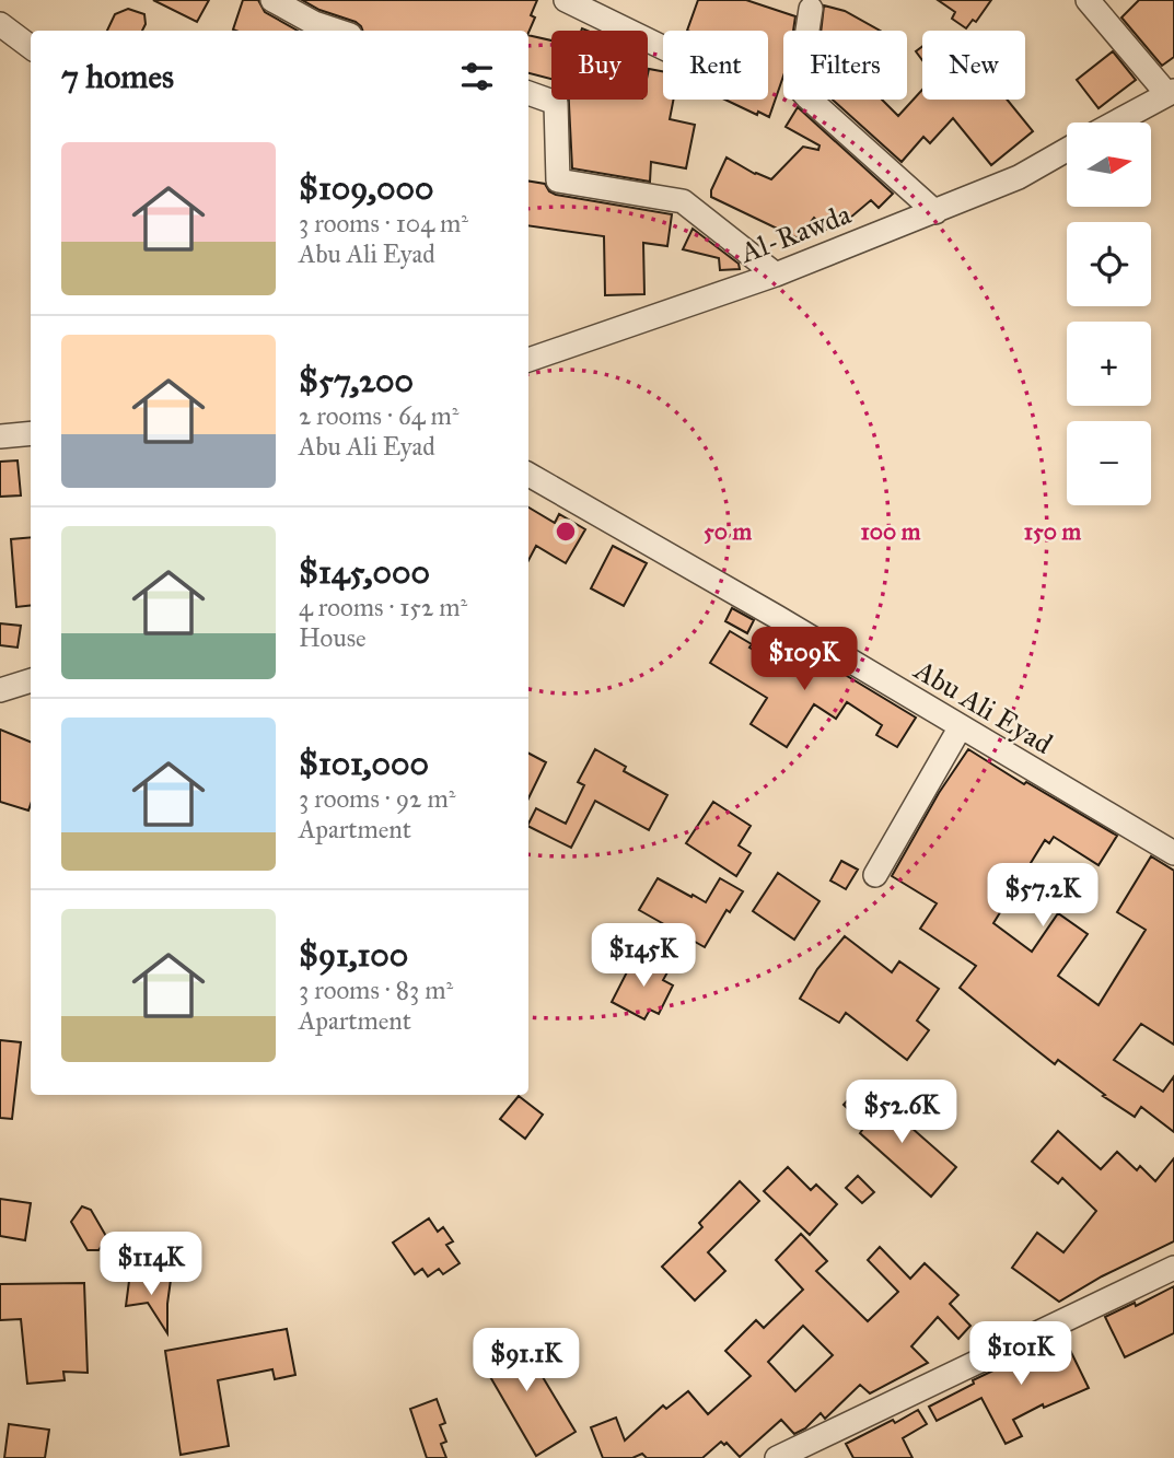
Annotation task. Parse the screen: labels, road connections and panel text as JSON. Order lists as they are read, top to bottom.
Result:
{
  "streets": {
    "street": ["Al-Rawda", "Abu Ali Eyad"]
  },
  "north": "right",
  "page": {
    "chip": [
      "Buy",
      "Rent",
      "Filters",
      "New"
    ],
    "heading": "7 homes",
    "map_buttons": ["+", "−"],
    "list": [
      {
        "name": "$109,000",
        "note": "3 rooms · 104 m² · Abu Ali Eyad"
      },
      {
        "name": "$57,200",
        "note": "2 rooms · 64 m² · Abu Ali Eyad"
      },
      {
        "name": "$145,000",
        "note": "4 rooms · 152 m² · House"
      },
      {
        "name": "$101,000",
        "note": "3 rooms · 92 m² · Apartment"
      },
      {
        "name": "$91,100",
        "note": "3 rooms · 83 m² · Apartment"
      }
    ],
    "price": [
      "$109K",
      "$57.2K",
      "$145K",
      "$52.6K",
      "$114K",
      "$101K",
      "$91.1K"
    ]
  },
  "rings": ["50 m", "100 m", "150 m"]
}
